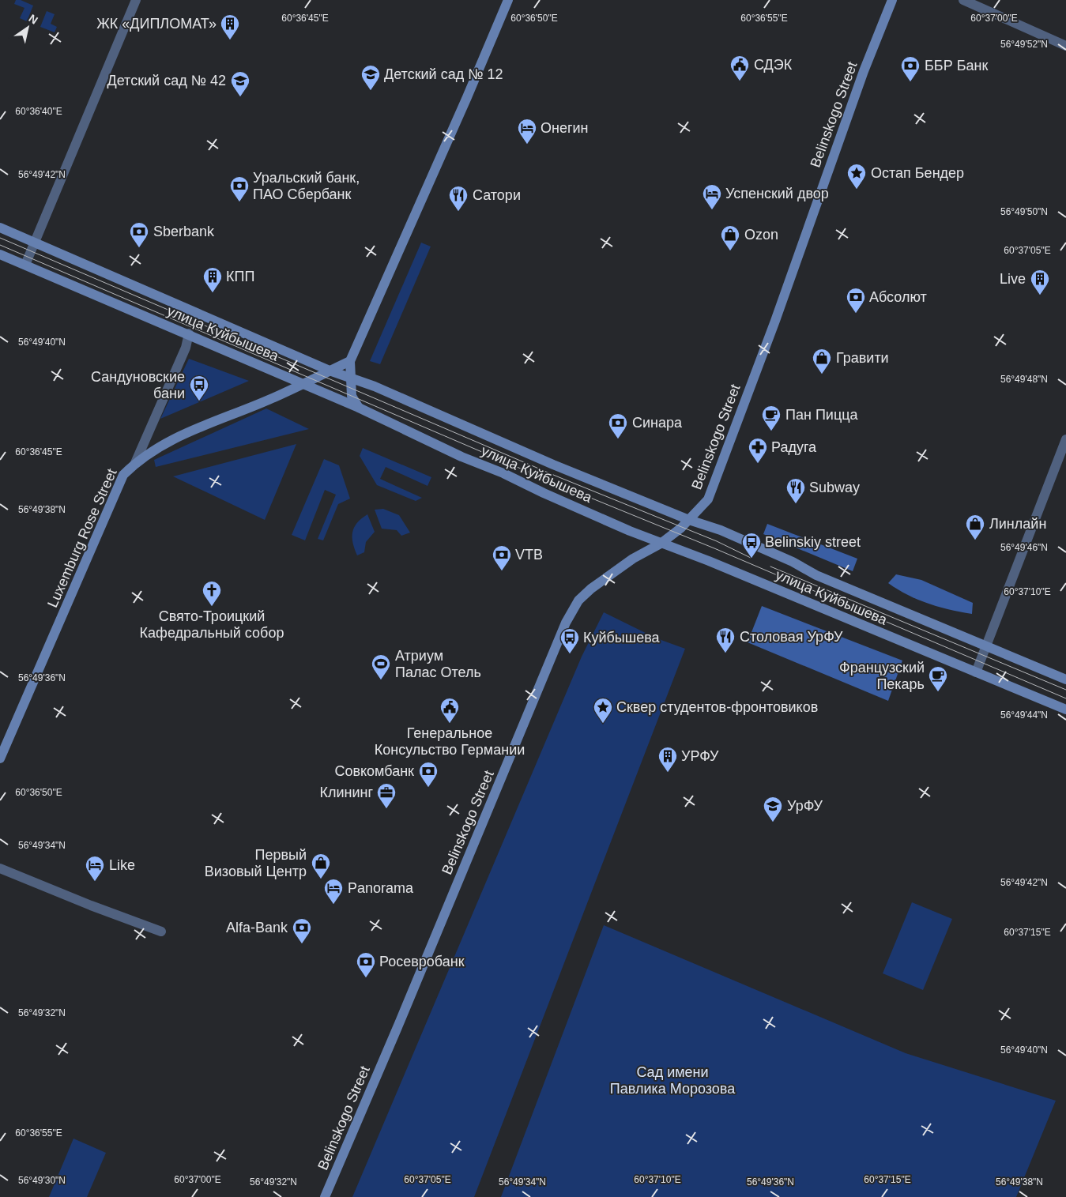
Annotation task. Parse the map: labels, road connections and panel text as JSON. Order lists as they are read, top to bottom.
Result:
{
  "streets": {
    "main road": ["Belinskogo Street", "улица Куйбышева", "Luxemburg Rose Street"]
  },
  "crossings": [
    ["Belinskogo Street", "улица Куйбышева"],
    ["улица Куйбышева", "Luxemburg Rose Street"]
  ],
  "parks": ["Сад имени Павлика Морозова"],
  "places": {
    "building": [
      "ЖК «ДИПЛОМАТ»",
      "КПП",
      "Live",
      "УРФУ"
    ],
    "public building": ["СДЭК", "Генеральное Консульство Германии"],
    "bank": [
      "ББР Банк",
      "Уральский банк, ПАО Сбербанк",
      "Sberbank",
      "Абсолют",
      "Синара",
      "VTB",
      "Совкомбанк",
      "Alfa-Bank",
      "Росевробанк"
    ],
    "school or university": ["Детский сад № 12", "Детский сад № 42", "УрФУ"],
    "hotel": [
      "Онегин",
      "Успенский двор",
      "Like",
      "Panorama"
    ],
    "place": ["Остап Бендер", "Сквер студентов-фронтовиков"],
    "restaurant": ["Сатори", "Subway", "Столовая УрФУ"],
    "shop": [
      "Ozon",
      "Гравити",
      "Линлайн",
      "Первый Визовый Центр"
    ],
    "bus stop": ["Сандуновские бани", "Belinskiy street", "Куйбышева"],
    "cafe": ["Пан Пицца", "Французский Пекарь"],
    "pharmacy": ["Радуга"],
    "church": ["Свято-Троицкий Кафедральный собор"],
    "sports": ["Атриум Палас Отель"],
    "office": ["Клининг"]
  },
  "north": "top right",
  "coordinates": [
    "60°36'45\"E",
    "60°36'50\"E",
    "60°36'55\"E",
    "60°37'00\"E",
    "56°49'52\"N",
    "60°36'40\"E",
    "56°49'42\"N",
    "56°49'50\"N",
    "60°37'05\"E",
    "56°49'40\"N",
    "56°49'48\"N",
    "56°49'38\"N",
    "56°49'46\"N",
    "60°37'10\"E",
    "56°49'36\"N",
    "56°49'44\"N",
    "56°49'34\"N",
    "60°37'15\"E",
    "56°49'32\"N",
    "56°49'30\"N"
  ]
}
